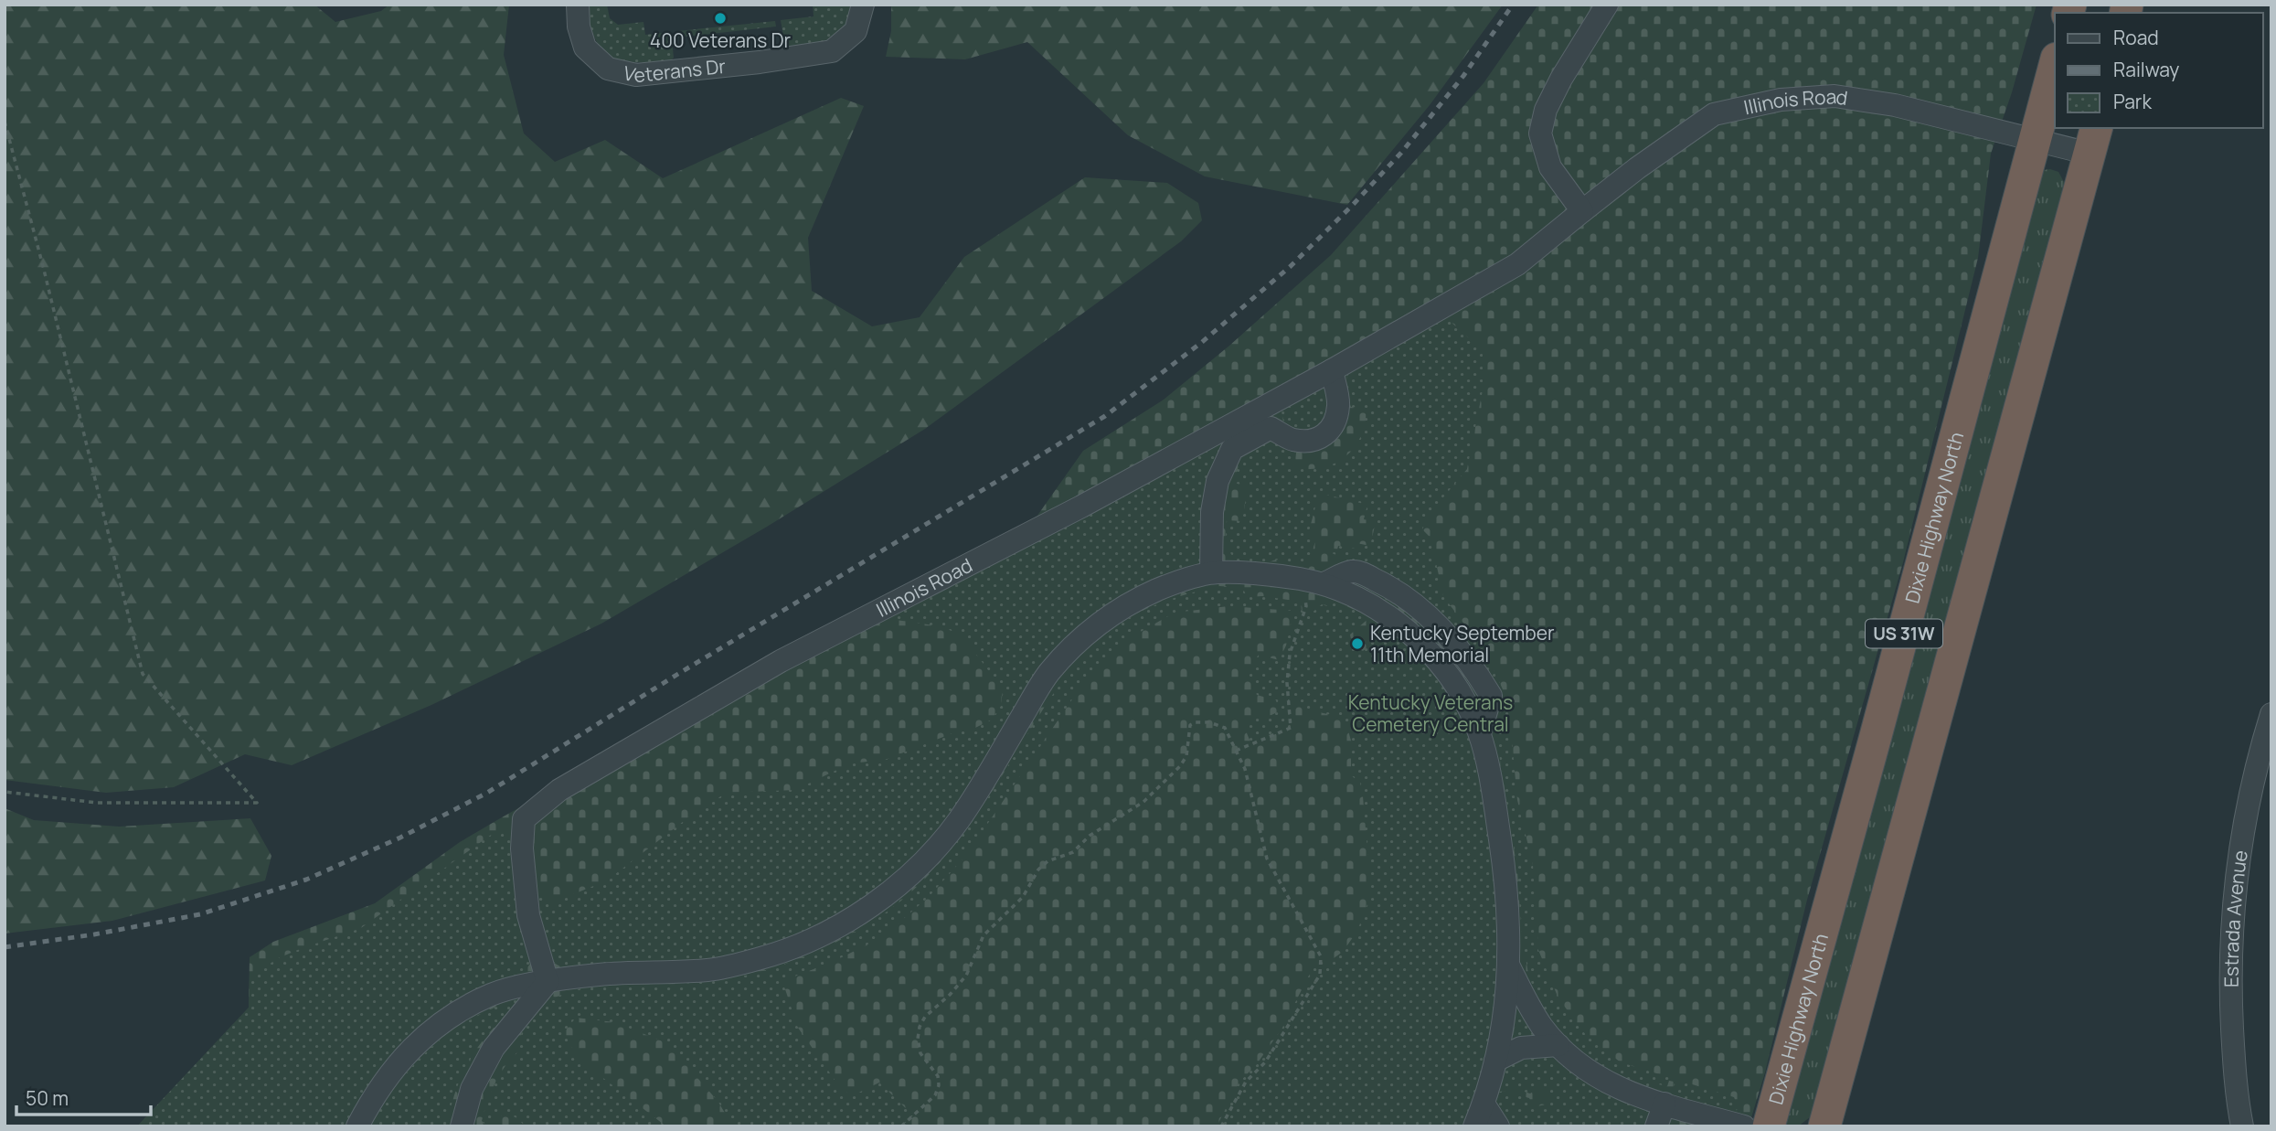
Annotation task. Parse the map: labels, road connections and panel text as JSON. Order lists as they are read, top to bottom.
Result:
{
  "streets": {
    "highway": ["Dixie Highway North", "US 31W"],
    "street": [
      "Veterans Dr",
      "lllinois Road",
      "Illinois Road",
      "Estrada Avenue"
    ]
  },
  "crossings": [
    ["lllinois Road", "Dixie Highway North"],
    ["lllinois Road", "Illinois Road"],
    ["lllinois Road", "US 31W"]
  ],
  "parks": ["Kentucky Veterans Cemetery Central"],
  "places": ["400 Veterans Dr", "Kentucky September 11th Memorial"],
  "legend": ["Road", "Railway", "Park"],
  "scale_bar": "50 m"
}
